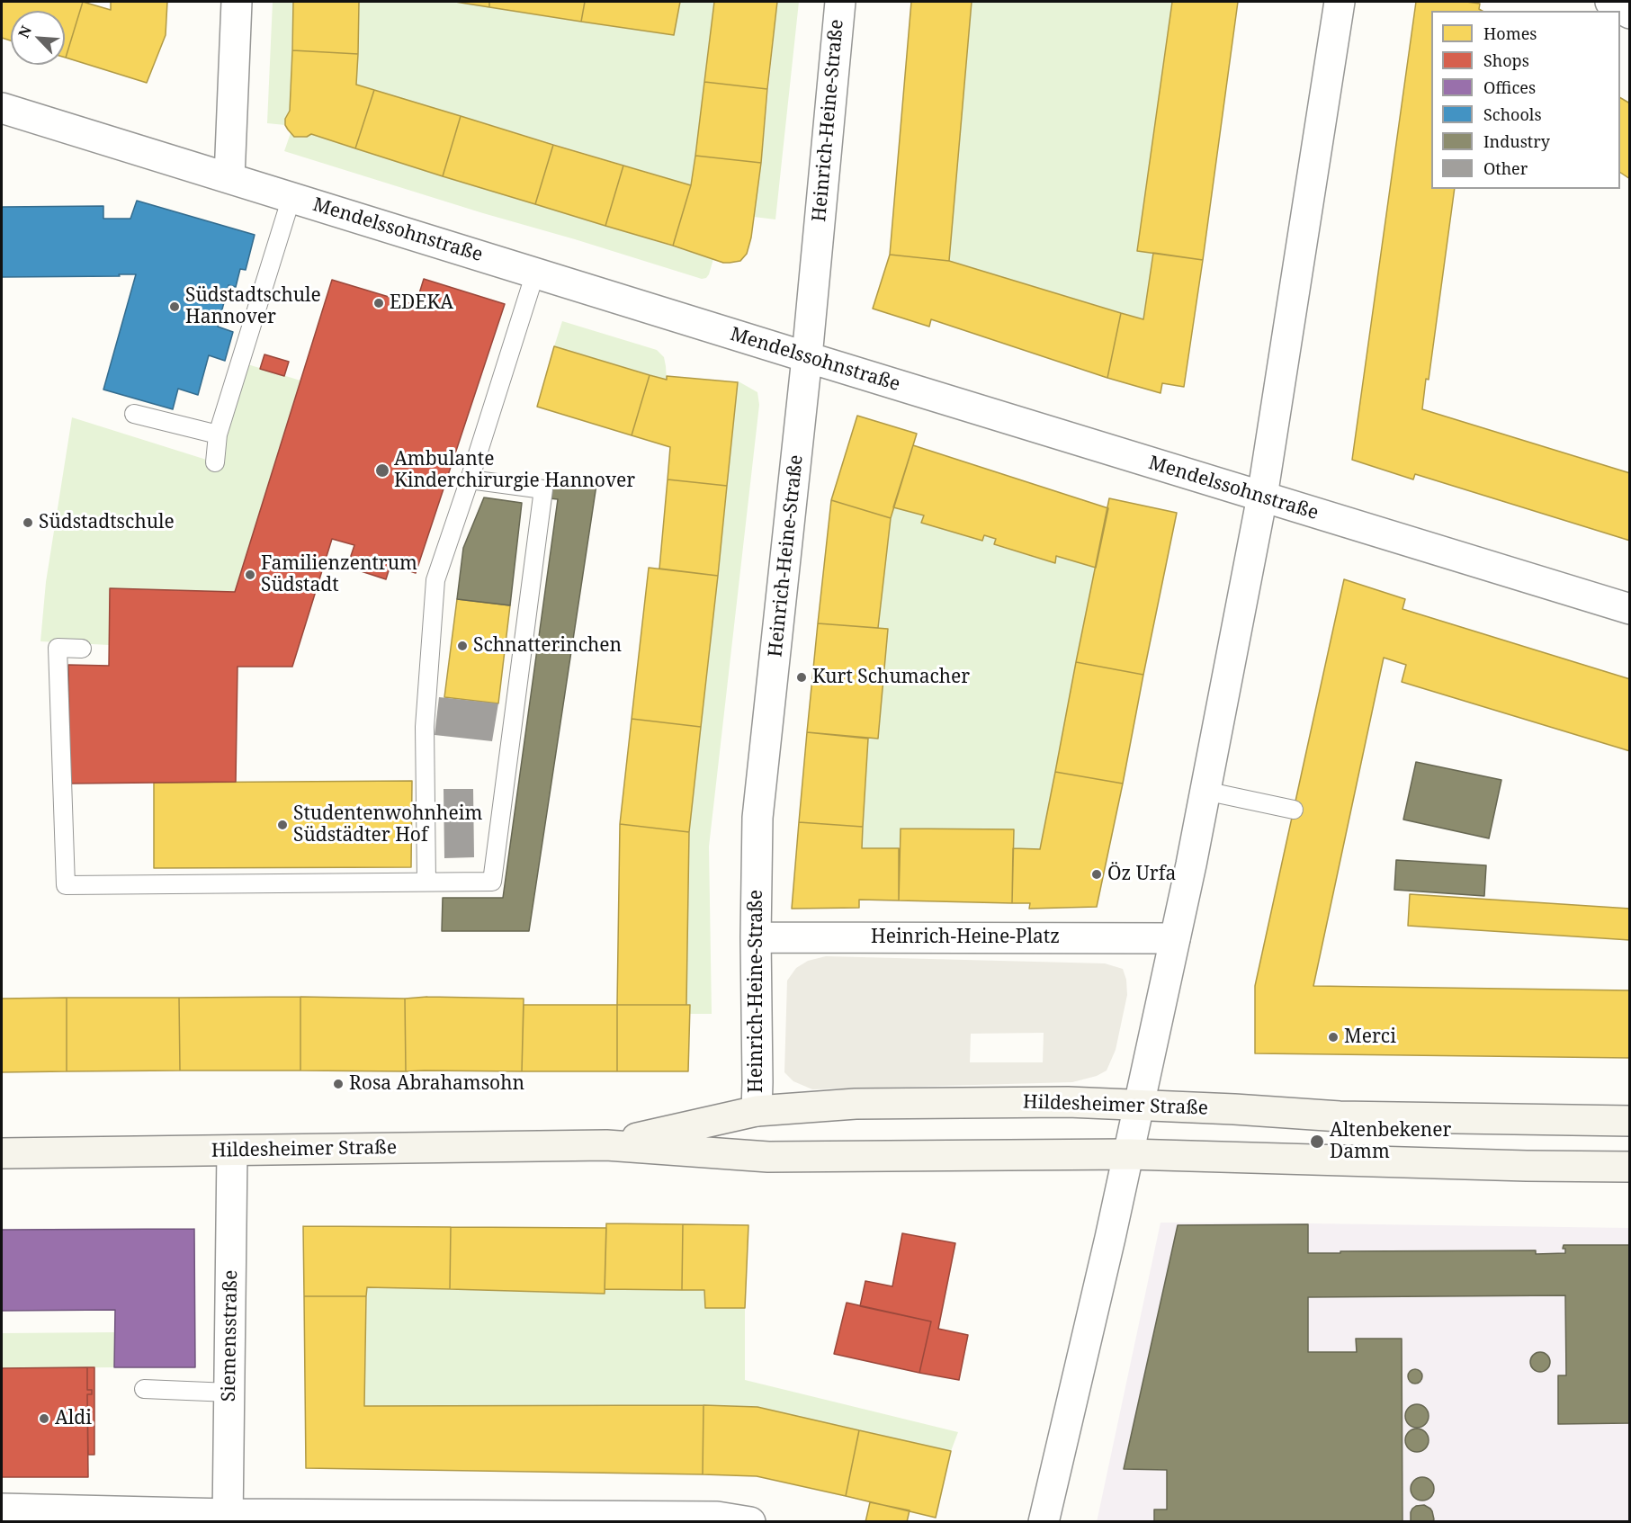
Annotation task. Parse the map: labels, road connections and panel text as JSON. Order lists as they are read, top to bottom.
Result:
{
  "streets": {
    "main road": ["Hildesheimer Straße"],
    "street": [
      "Heinrich-Heine-Straße",
      "Mendelssohnstraße",
      "Heinrich-Heine-Platz",
      "Siemensstraße"
    ]
  },
  "crossings": [
    ["Heinrich-Heine-Straße", "Mendelssohnstraße"],
    ["Heinrich-Heine-Straße", "Heinrich-Heine-Platz"],
    ["Heinrich-Heine-Straße", "Hildesheimer Straße"],
    ["Hildesheimer Straße", "Siemensstraße"]
  ],
  "places": [
    "EDEKA",
    "Südstadtschule Hannover",
    "Ambulante Kinderchirurgie Hannover",
    "Südstadtschule",
    "Familienzentrum Südstadt",
    "Schnatterinchen",
    "Kurt Schumacher",
    "Studentenwohnheim Südstädter Hof",
    "Öz Urfa",
    "Merci",
    "Rosa Abrahamsohn",
    "Altenbekener Damm",
    "Aldi"
  ],
  "legend": [
    "Homes",
    "Shops",
    "Offices",
    "Schools",
    "Industry",
    "Other"
  ],
  "north": "top left"
}
